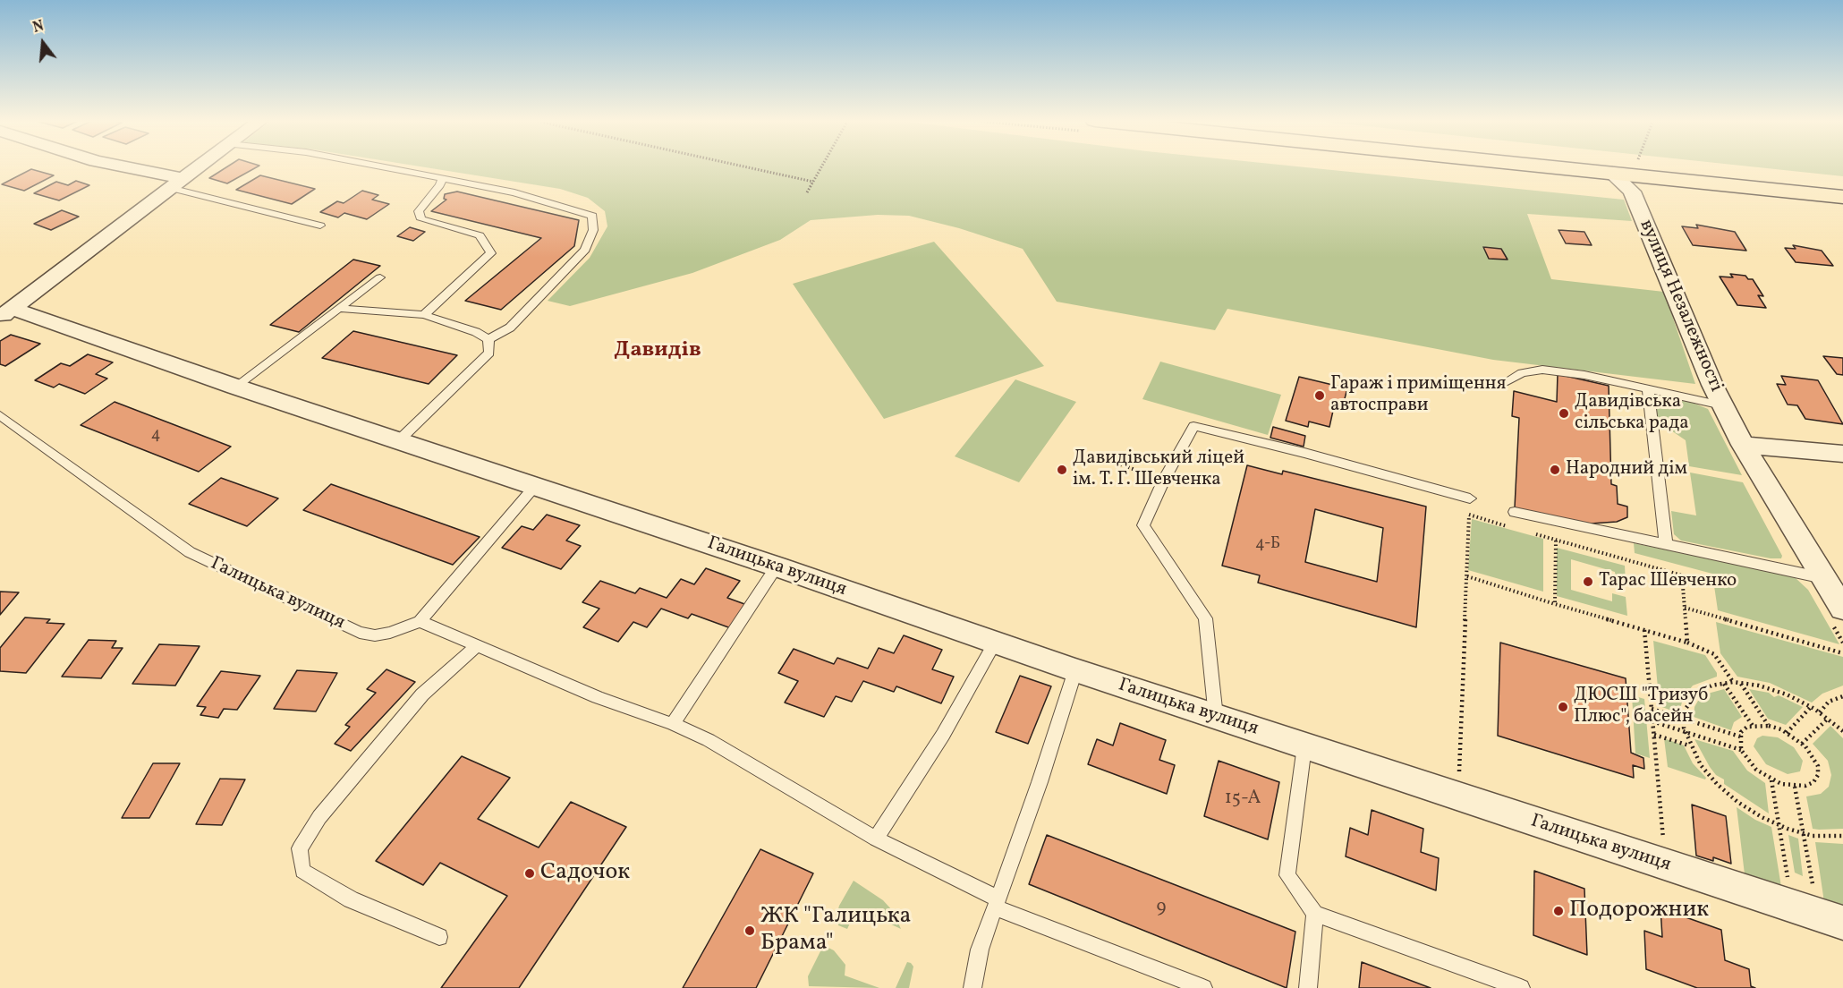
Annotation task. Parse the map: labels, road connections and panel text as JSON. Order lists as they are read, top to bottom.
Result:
{
  "streets": {
    "street": ["вулиця Незалежності", "Галицька вулиця"]
  },
  "districts": ["Давидів"],
  "places": [
    "Гараж і приміщення автосправи",
    "Давидівська сільська рада",
    "Давидівський ліцей ім. Т. Г. Шевченка",
    "Народний дім",
    "Тарас Шевченко",
    "ДЮСШ \"Тризуб Плюс\", басейн",
    "Садочок",
    "Подорожник",
    "ЖК \"Галицька Брама\""
  ],
  "house_numbers": [
    "4",
    "4-Б",
    "15-А",
    "9"
  ],
  "north": "top"
}
